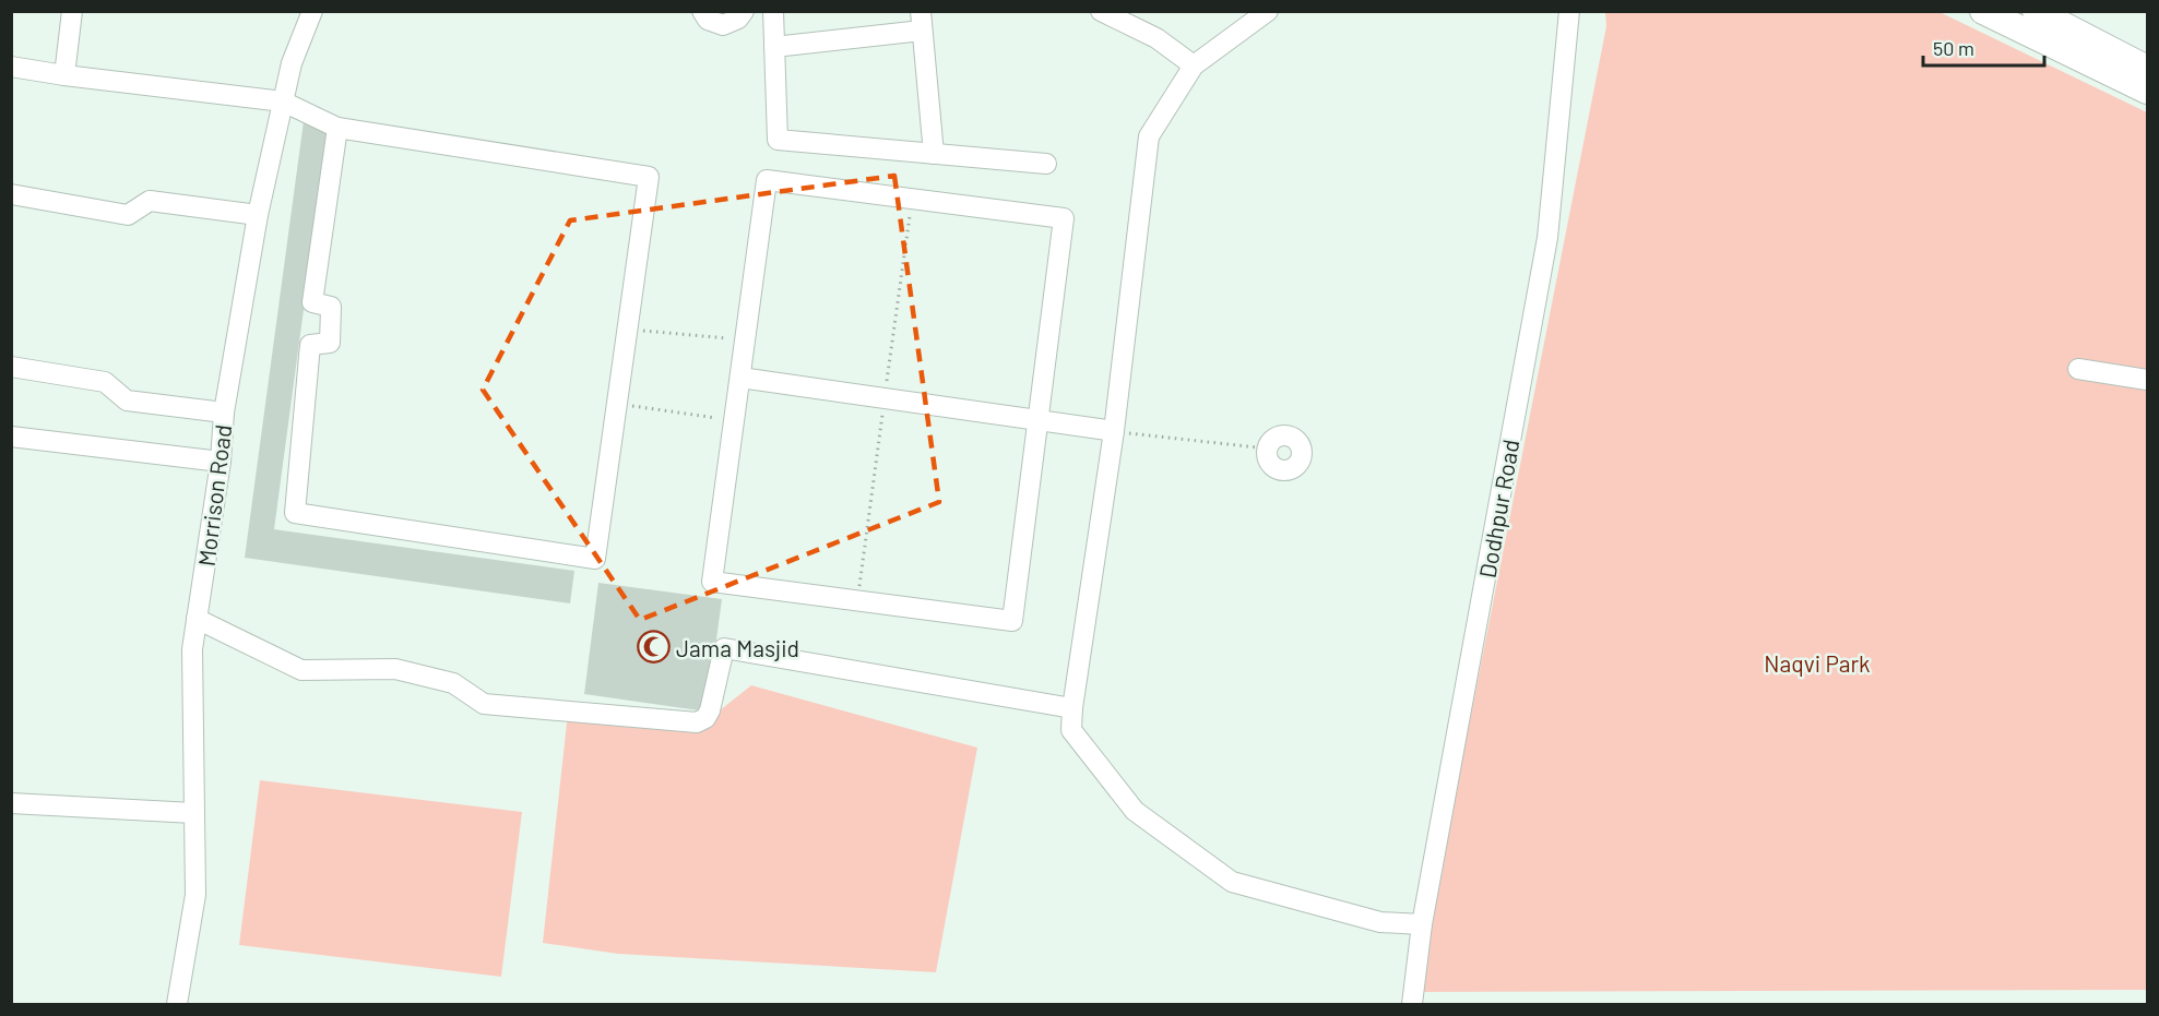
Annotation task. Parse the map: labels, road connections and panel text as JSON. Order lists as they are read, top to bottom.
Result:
{
  "streets": {
    "street": ["Morrison Road", "Dodhpur Road"]
  },
  "parks": ["Naqvi Park"],
  "places": {
    "mosque": ["Jama Masjid"]
  },
  "scale_bar": "50 m"
}
